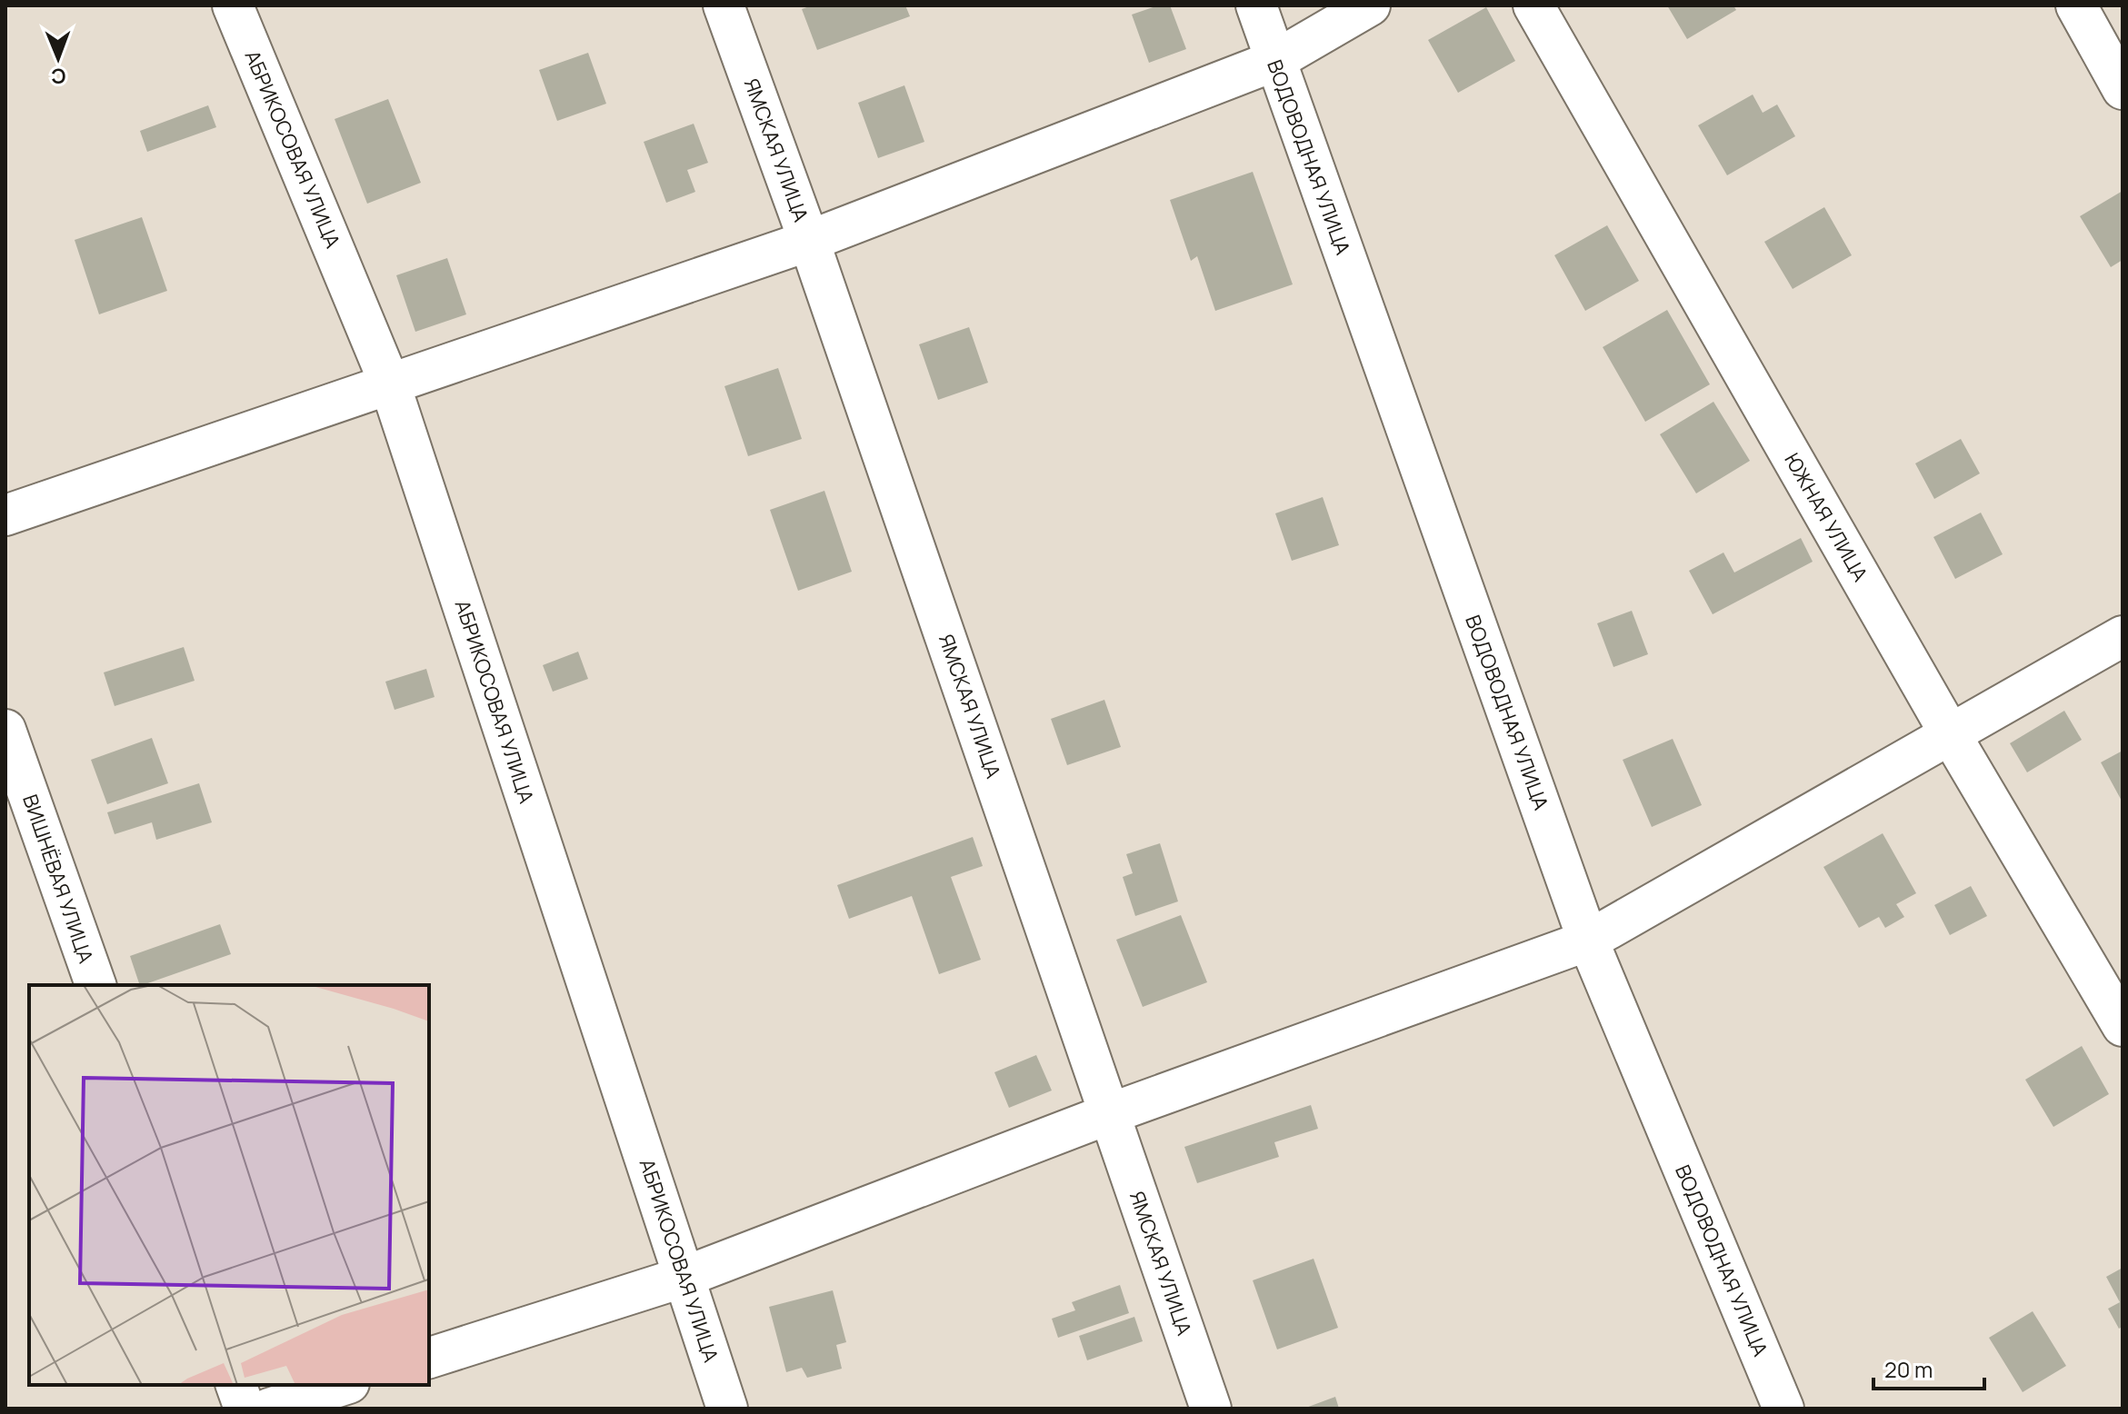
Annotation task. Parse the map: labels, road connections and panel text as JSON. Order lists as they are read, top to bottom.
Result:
{
  "streets": {
    "street": [
      "АБРИКОСОВАЯ УЛИЦА",
      "ЯМСКАЯ УЛИЦА",
      "ВОДОВОДНАЯ УЛИЦА",
      "ЮЖНАЯ УЛИЦА",
      "ВИШНЁВАЯ УЛИЦА"
    ]
  },
  "scale_bar": "20 m",
  "north": "bottom"
}
